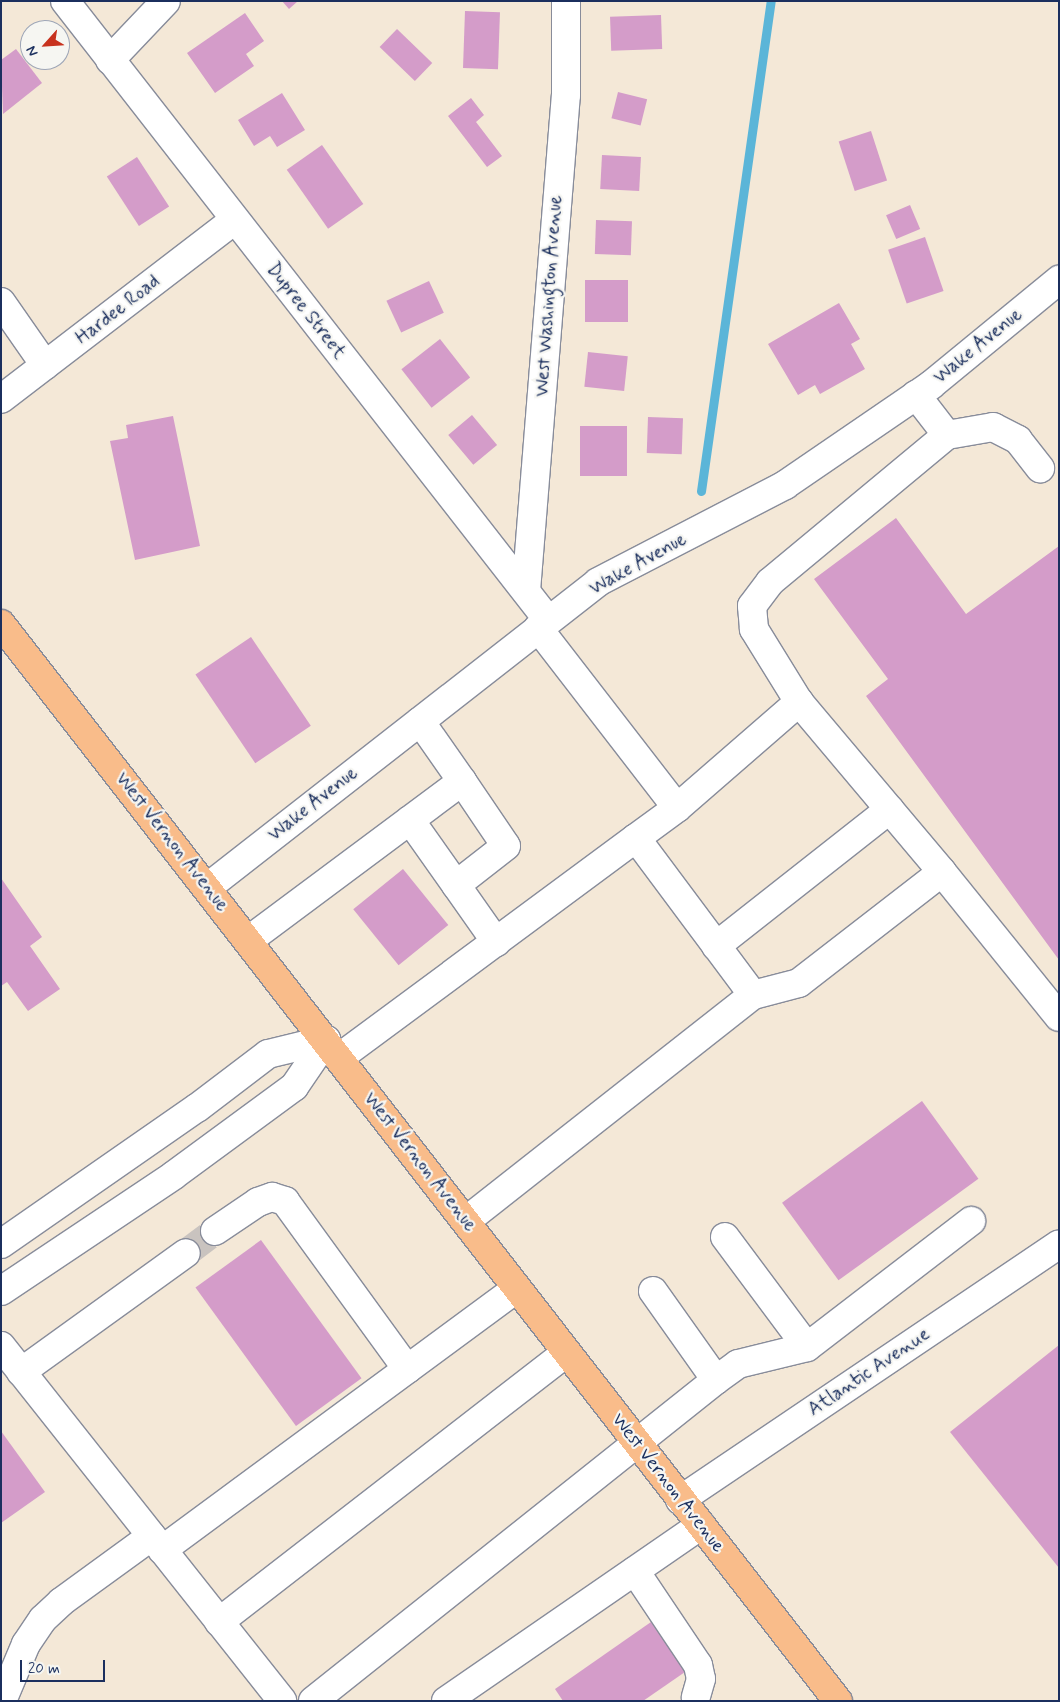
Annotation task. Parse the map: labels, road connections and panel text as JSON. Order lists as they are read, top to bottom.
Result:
{
  "streets": {
    "main road": ["West Vernon Avenue"],
    "street": [
      "West Washington Avenue",
      "Hardee Road",
      "Dupree Street",
      "Wake Avenue",
      "Atlantic Avenue"
    ]
  },
  "crossings": [
    ["West Washington Avenue", "Dupree Street"],
    ["Hardee Road", "Dupree Street"],
    ["Dupree Street", "Wake Avenue"],
    ["Wake Avenue", "West Vernon Avenue"],
    ["West Vernon Avenue", "Atlantic Avenue"]
  ],
  "scale_bar": "20 m",
  "north": "bottom left"
}
